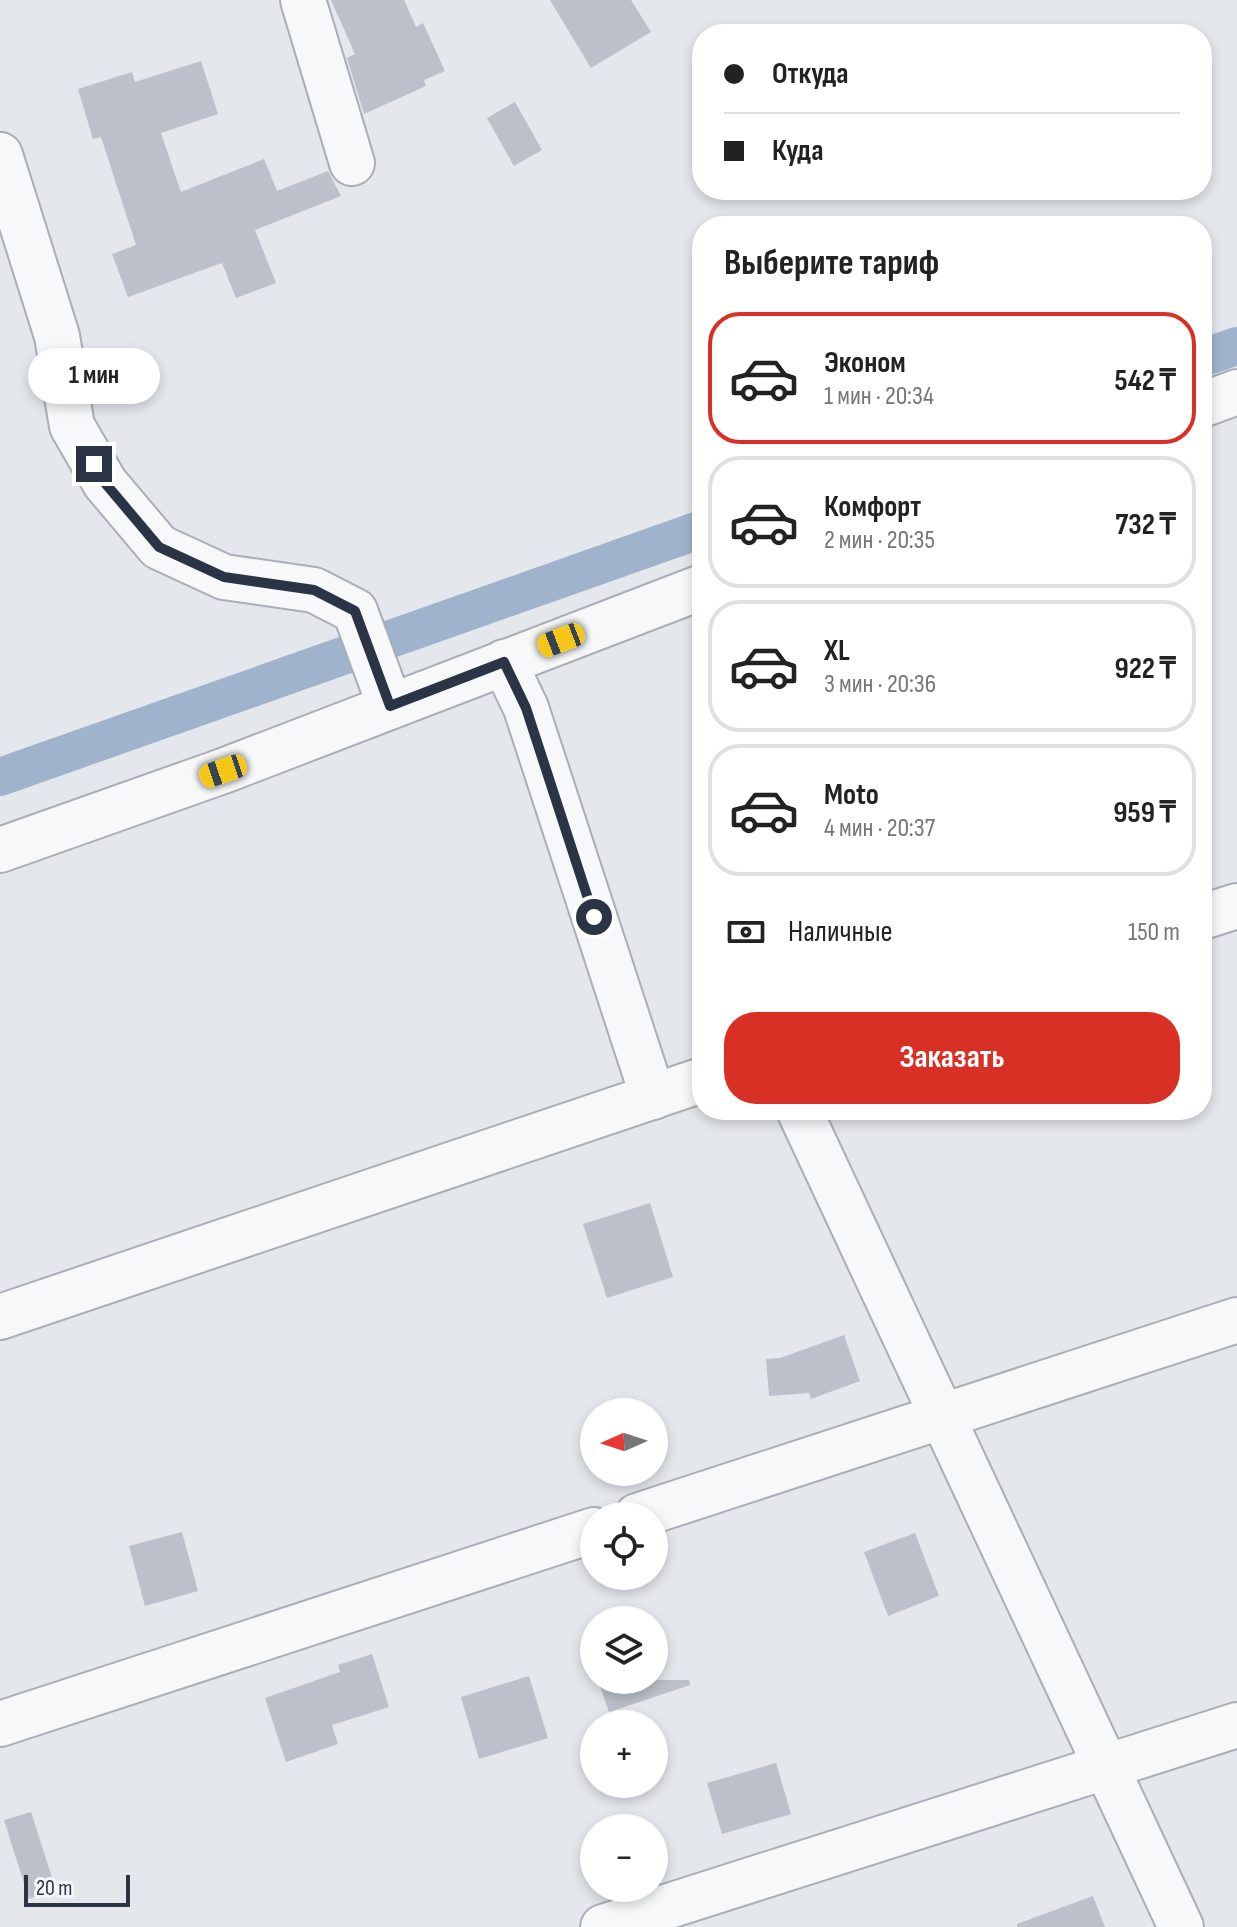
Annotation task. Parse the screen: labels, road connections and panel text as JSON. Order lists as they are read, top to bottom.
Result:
{
  "scale_bar": "20 m",
  "north": "left",
  "page": {
    "banner": ["Откуда", "Куда"],
    "heading": "Выберите тариф",
    "list": [
      {
        "name": "Эконом",
        "note": "1 мин · 20:34",
        "value": "542 ₸"
      },
      {
        "name": "Комфорт",
        "note": "2 мин · 20:35",
        "value": "732 ₸"
      },
      {
        "name": "XL",
        "note": "3 мин · 20:36",
        "value": "922 ₸"
      },
      {
        "name": "Moto",
        "note": "4 мин · 20:37",
        "value": "959 ₸"
      }
    ],
    "bubble": "1 мин",
    "pay": ["Наличные", "150 m"],
    "buttons": "Заказать",
    "map_buttons": ["+", "−"],
    "scale": "20 m"
  }
}
